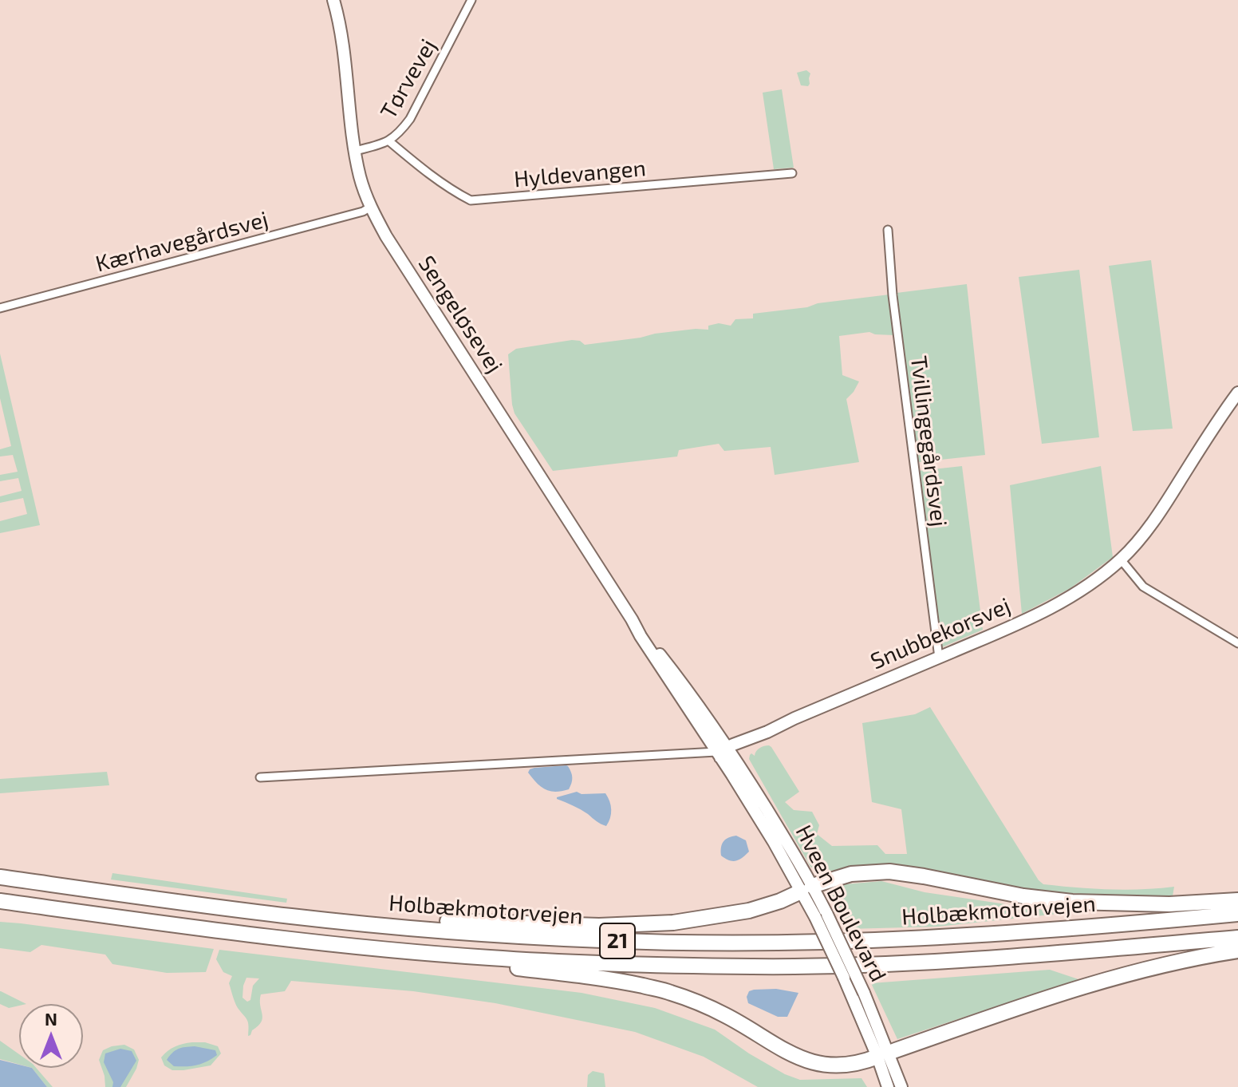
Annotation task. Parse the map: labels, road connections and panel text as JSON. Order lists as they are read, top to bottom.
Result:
{
  "streets": {
    "highway": ["Holbækmotorvejen", "21"],
    "street": [
      "Tørvevej",
      "Hyldevangen",
      "Kærhavegårdsvej",
      "Sengeløsevej",
      "Tvillingegårdsvej",
      "Snubbekorsvej",
      "Hveen Boulevard"
    ]
  },
  "crossings": [
    ["Tørvevej", "Hyldevangen"],
    ["Tørvevej", "Sengeløsevej"],
    ["Kærhavegårdsvej", "Sengeløsevej"],
    ["Sengeløsevej", "Snubbekorsvej"],
    ["Sengeløsevej", "Hveen Boulevard"],
    ["Tvillingegårdsvej", "Snubbekorsvej"],
    ["Snubbekorsvej", "Hveen Boulevard"]
  ],
  "north": "top"
}
